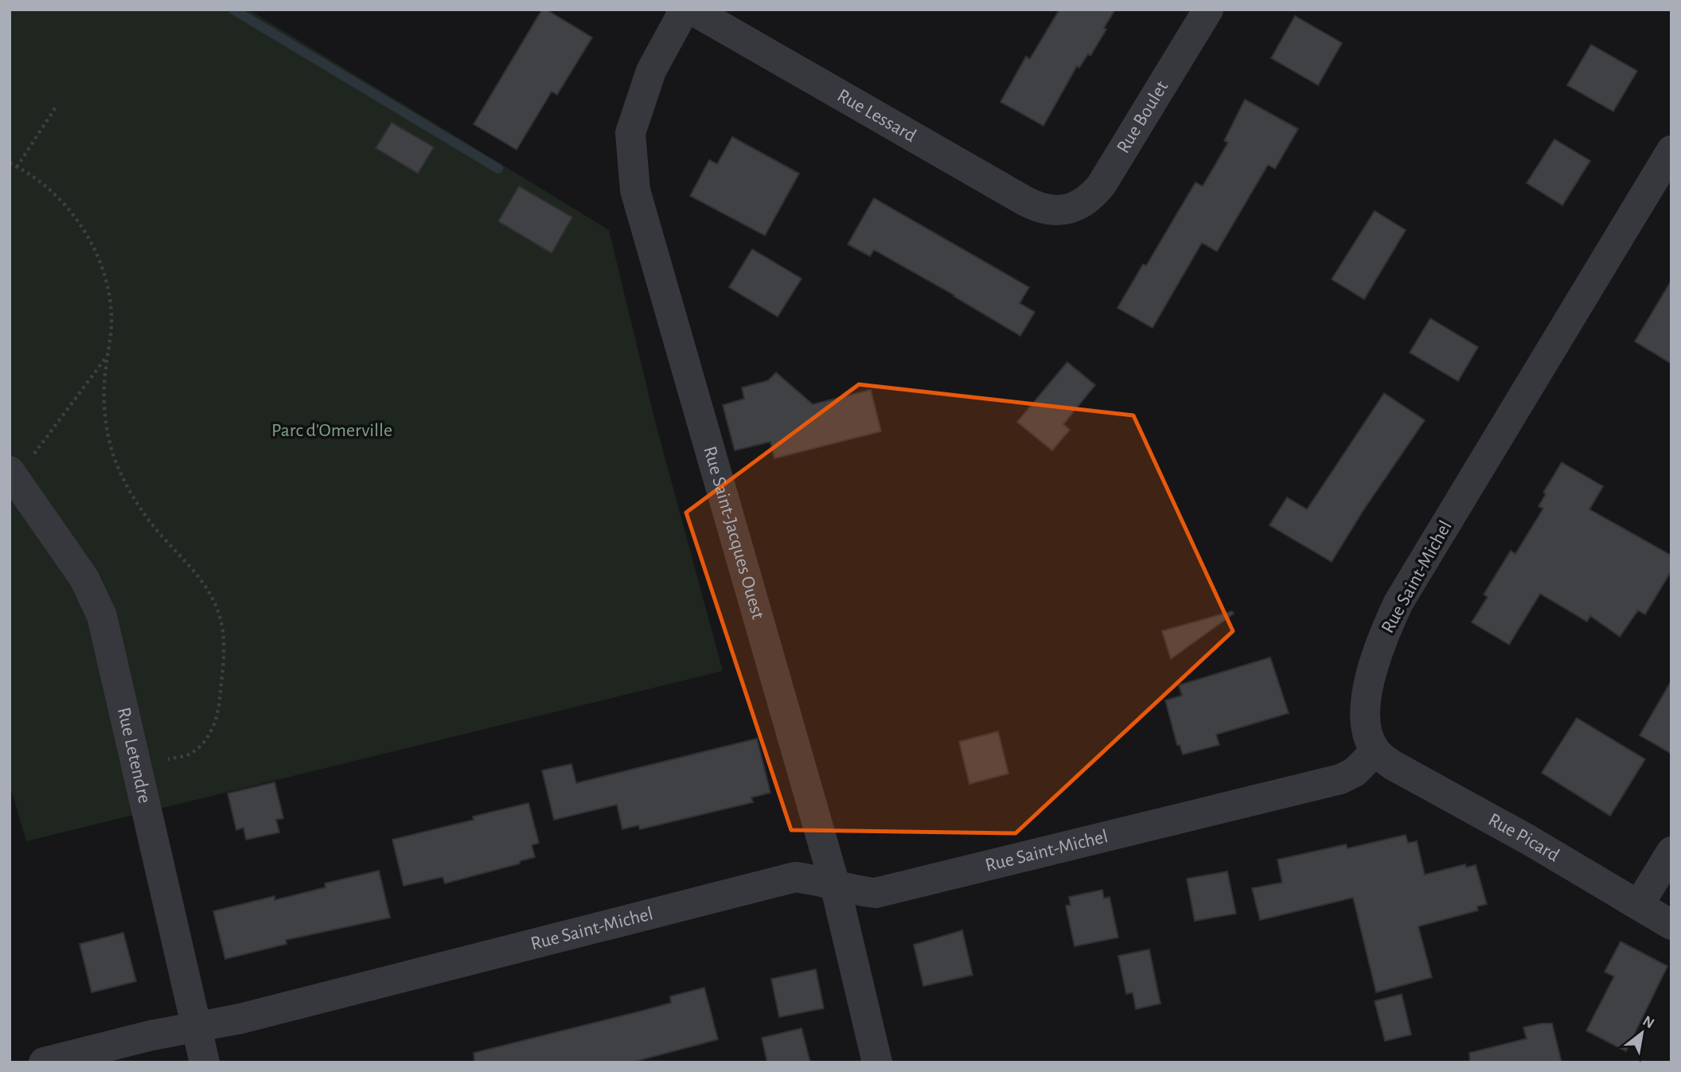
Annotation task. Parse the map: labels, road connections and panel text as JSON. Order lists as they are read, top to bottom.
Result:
{
  "streets": {
    "street": [
      "Rue Lessard",
      "Rue Boulet",
      "Rue Saint-Jacques Ouest",
      "Rue Saint-Michel",
      "Rue Letendre",
      "Rue Picard"
    ]
  },
  "crossings": [
    ["Rue Lessard", "Rue Boulet"],
    ["Rue Saint-Jacques Ouest", "Rue Saint-Michel"],
    ["Rue Saint-Michel", "Rue Letendre"],
    ["Rue Saint-Michel", "Rue Picard"]
  ],
  "parks": ["Parc d'Omerville"],
  "north": "top right"
}
